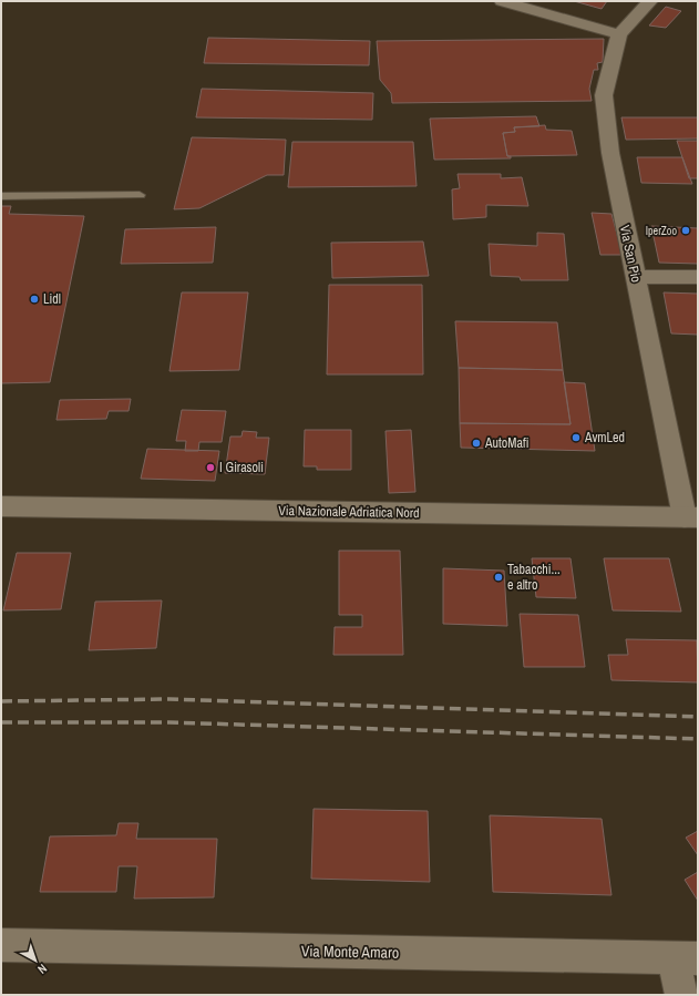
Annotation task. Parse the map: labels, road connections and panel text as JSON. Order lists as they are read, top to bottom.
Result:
{
  "streets": {
    "street": ["Via San Pio", "Via Nazionale Adriatica Nord", "Via Monte Amaro"]
  },
  "crossings": [
    ["Via San Pio", "Via Nazionale Adriatica Nord"]
  ],
  "places": [
    "IperZoo",
    "Lidl",
    "AvmLed",
    "AutoMafi",
    "I Girasoli",
    "Tabacchi... e altro"
  ],
  "north": "bottom right"
}
